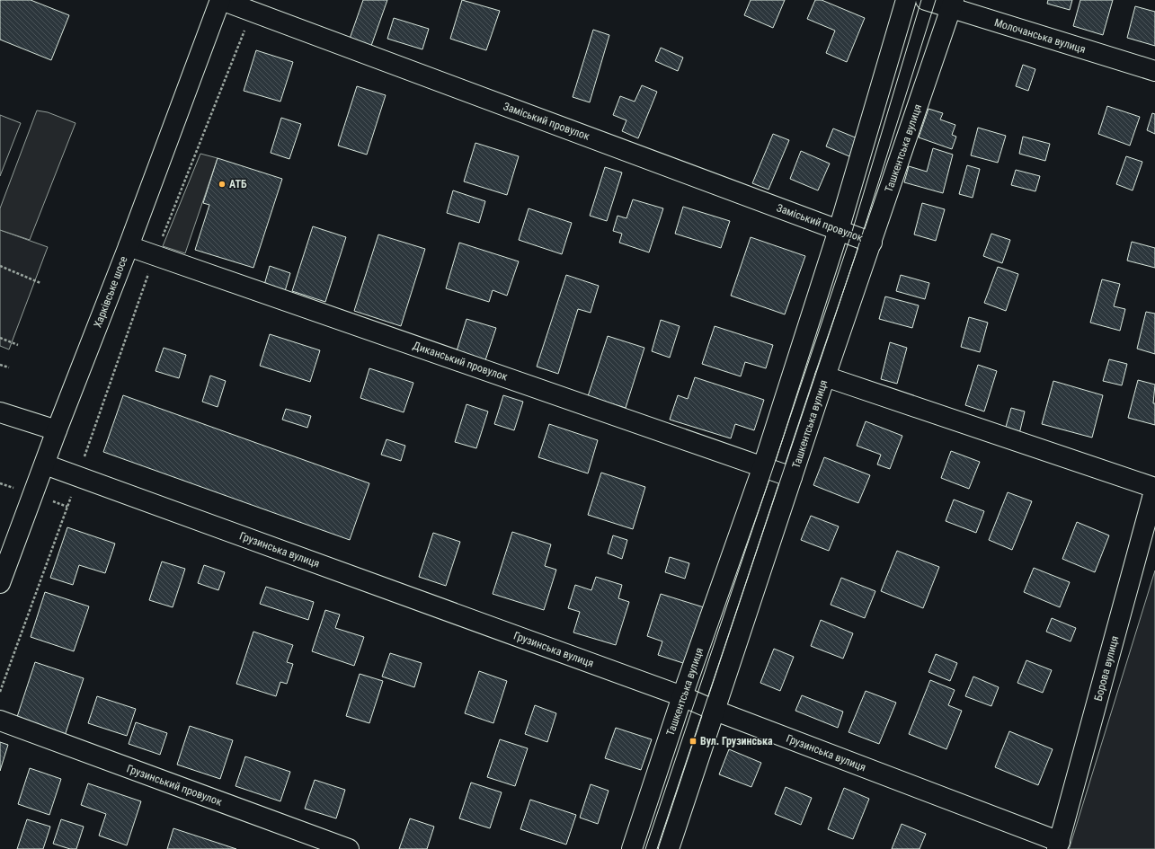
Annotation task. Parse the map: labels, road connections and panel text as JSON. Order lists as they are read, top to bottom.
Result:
{
  "streets": {
    "street": [
      "Молочанська вулиця",
      "Заміський провулок",
      "Ташкентська вулиця",
      "Харківське шосе",
      "Диканський провулок",
      "Грузинська вулиця",
      "Борова вулиця",
      "Грузинський провулок"
    ]
  },
  "crossings": [
    ["Молочанська вулиця", "Ташкентська вулиця"],
    ["Заміський провулок", "Ташкентська вулиця"],
    ["Заміський провулок", "Харківське шосе"],
    ["Ташкентська вулиця", "Диканський провулок"],
    ["Ташкентська вулиця", "Грузинська вулиця"],
    ["Харківське шосе", "Диканський провулок"],
    ["Харківське шосе", "Грузинська вулиця"],
    ["Грузинська вулиця", "Борова вулиця"]
  ],
  "places": {
    "other": ["АТБ"],
    "transit": ["Вул. Грузинська"]
  }
}
